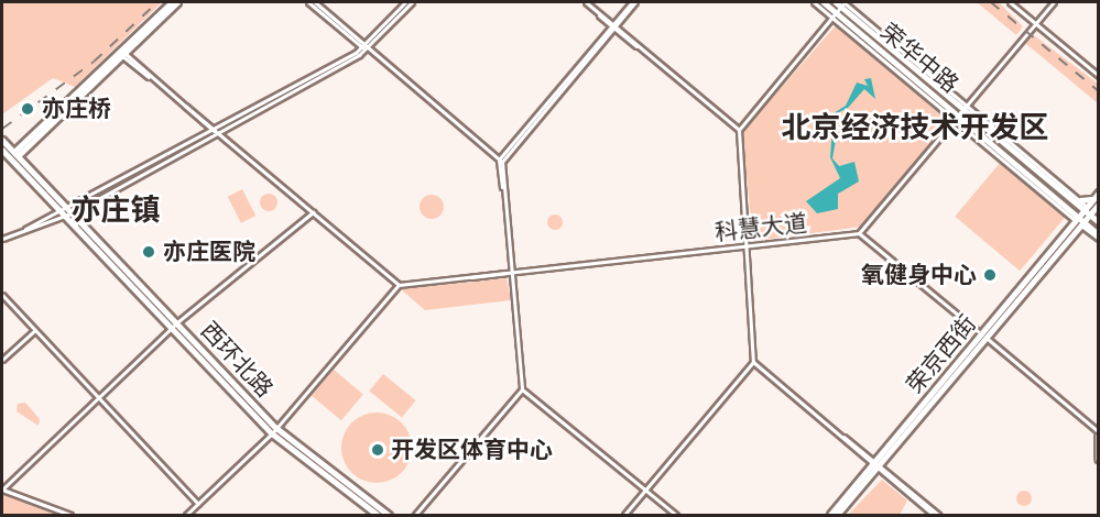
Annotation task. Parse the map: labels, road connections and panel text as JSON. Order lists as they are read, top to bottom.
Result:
{
  "streets": {
    "main road": ["荣华中路", "荣京西街", "西环北路"],
    "street": ["科慧大道"]
  },
  "crossings": [
    ["荣华中路", "荣京西街"]
  ],
  "districts": ["北京经济技术开发区", "亦庄镇"],
  "places": [
    "亦庄桥",
    "亦庄医院",
    "氧健身中心",
    "开发区体育中心"
  ]
}
